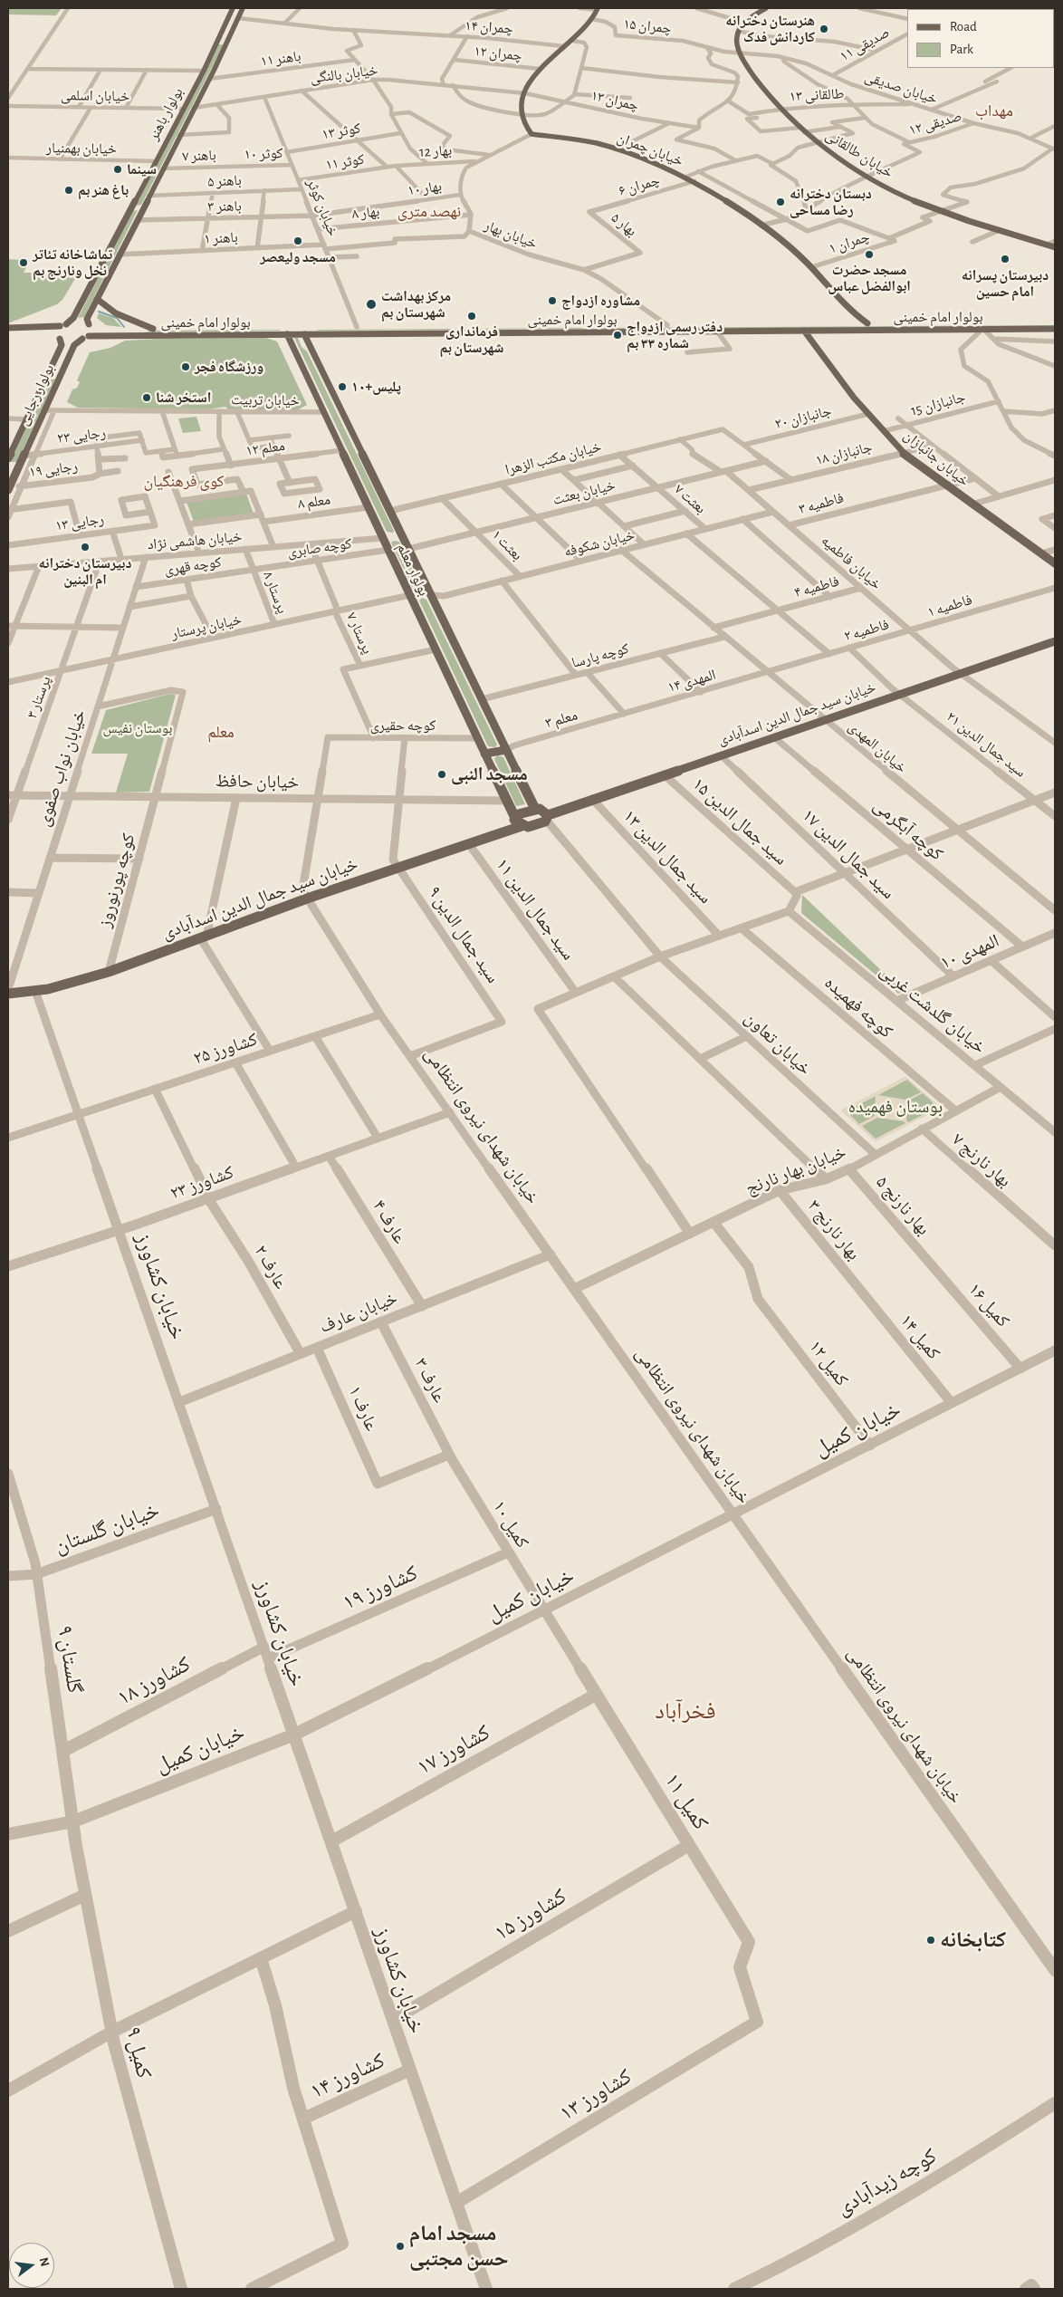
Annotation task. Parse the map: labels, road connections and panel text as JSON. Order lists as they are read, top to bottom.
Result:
{
  "streets": {
    "main road": [
      "بولوار باهنر",
      "خیابان چمران",
      "خیابان طالقانی",
      "بولوار امام خمینی",
      "بولوار رجایی",
      "خیابان جانبازان",
      "بولوار معلم",
      "خیابان سید جمال الدین اسدآبادی"
    ],
    "street": [
      "چمران ۱۵",
      "چمران ۱۴",
      "صدیقی ۱۱",
      "چمران ۱۲",
      "باهنر ۱۱",
      "خیابان بالنگی",
      "خیابان صدیقی",
      "طالقانی ۱۳",
      "خیابان اسلمی",
      "چمران ۱۳",
      "صدیقی ۱۲",
      "کوثر ۱۳",
      "خیابان بهمنیار",
      "بهار 12",
      "کوثر ۱۰",
      "باهنر ۷",
      "کوثر ۱۱",
      "باهنر ۵",
      "چمران ۶",
      "بهار ۱۰",
      "باهنر ۳",
      "خیابان کوثر",
      "بهار ۸",
      "بهار ۵",
      "خیابان بهار",
      "باهنر ۱",
      "چمران ۱",
      "خیابان تربیت",
      "جانبازان 15",
      "جانبازان ۲۰",
      "رجایی ۲۳",
      "معلم ۱۲",
      "جانبازان ۱۸",
      "خیابان مکتب الزهرا",
      "رجایی ۱۹",
      "خیابان بعثت",
      "بعثت ۷",
      "معلم ۸",
      "فاطمیه ۳",
      "رجایی ۱۳",
      "خیابان هاشمی نژاد",
      "خیابان شکوفه",
      "بعثت ۱",
      "کوچه صابری",
      "خیابان فاطمیه",
      "کوچه قهری",
      "فاطمیه ۴",
      "پرستار ۸",
      "فاطمیه ۱",
      "خیابان پرستار",
      "فاطمیه ۲",
      "پرستار ۷",
      "کوچه پارسا",
      "المهدی ۱۴",
      "پرستار ۳",
      "معلم ۳",
      "کوچه حقیری",
      "سید جمال الدین ۲۱",
      "خیابان المهدی",
      "خیابان نواب صفوی",
      "خیابان حافظ",
      "سید جمال الدین ۱۵",
      "کوچه آبگرمی",
      "سید جمال الدین ۱۷",
      "سید جمال الدین ۱۳",
      "کوچه پورنوروز",
      "سید جمال الدین ۱۱",
      "سید جمال الدین ۹",
      "المهدی ۱۰",
      "کوچه فهمیده",
      "خیابان گلدشت غربی",
      "خیابان تعاون",
      "کشاورز ۲۵",
      "خیابان شهدای نیروی انتظامی",
      "بهار نارنج ۷",
      "خیابان بهار نارنج",
      "کشاورز ۲۳",
      "بهار نارنج ۵",
      "عارف ۴",
      "بهار نارنج ۳",
      "عارف ۲",
      "خیابان کشاورز",
      "کمیل ۱۶",
      "خیابان عارف",
      "کمیل ۱۴",
      "کمیل ۱۲",
      "عارف ۳",
      "عارف ۱",
      "خیابان کمیل",
      "کمیل ۱۰",
      "خیابان گلستان",
      "کشاورز ۱۹",
      "گلستان ۹",
      "کشاورز ۱۸",
      "کشاورز ۱۷",
      "کمیل ۱۱",
      "کشاورز ۱۵",
      "کمیل ۹",
      "کشاورز ۱۴",
      "کشاورز ۱۳",
      "کوچه زیدآبادی"
    ]
  },
  "crossings": [
    ["چمران ۱۵", "خیابان صدیقی"],
    ["چمران ۱۴", "بولوار باهنر"],
    ["صدیقی ۱۱", "خیابان صدیقی"],
    ["باهنر ۱۱", "بولوار باهنر"],
    ["خیابان بالنگی", "چمران ۱۳"],
    ["خیابان بالنگی", "بولوار باهنر"],
    ["خیابان بالنگی", "خیابان کوثر"],
    ["خیابان صدیقی", "طالقانی ۱۳"],
    ["خیابان صدیقی", "صدیقی ۱۲"],
    ["خیابان صدیقی", "خیابان طالقانی"],
    ["طالقانی ۱۳", "خیابان طالقانی"],
    ["خیابان اسلمی", "بولوار باهنر"],
    ["بولوار باهنر", "خیابان بهمنیار"],
    ["بولوار باهنر", "باهنر ۷"],
    ["بولوار باهنر", "باهنر ۵"],
    ["بولوار باهنر", "باهنر ۳"],
    ["بولوار باهنر", "باهنر ۱"],
    ["بولوار باهنر", "بولوار امام خمینی"],
    ["بولوار باهنر", "بولوار رجایی"],
    ["کوثر ۱۳", "خیابان کوثر"],
    ["خیابان چمران", "چمران ۶"],
    ["خیابان چمران", "چمران ۱"],
    ["خیابان چمران", "بولوار امام خمینی"],
    ["بهار 12", "کوثر ۱۱"],
    ["کوثر ۱۰", "باهنر ۷"],
    ["کوثر ۱۰", "خیابان کوثر"],
    ["خیابان طالقانی", "چمران ۱"],
    ["کوثر ۱۱", "خیابان کوثر"],
    ["باهنر ۵", "خیابان کوثر"],
    ["چمران ۶", "بهار ۵"],
    ["بهار ۱۰", "باهنر ۳"],
    ["بهار ۱۰", "خیابان کوثر"],
    ["بهار ۱۰", "خیابان بهار"],
    ["باهنر ۳", "خیابان کوثر"],
    ["خیابان کوثر", "بهار ۸"],
    ["خیابان کوثر", "باهنر ۱"],
    ["خیابان کوثر", "بولوار امام خمینی"],
    ["بهار ۸", "خیابان بهار"],
    ["بهار ۵", "خیابان بهار"],
    ["خیابان بهار", "باهنر ۱"],
    ["خیابان بهار", "بولوار امام خمینی"],
    ["بولوار امام خمینی", "بولوار رجایی"],
    ["بولوار امام خمینی", "خیابان جانبازان"],
    ["بولوار امام خمینی", "بولوار معلم"],
    ["بولوار رجایی", "خیابان تربیت"],
    ["بولوار رجایی", "رجایی ۲۳"],
    ["بولوار رجایی", "رجایی ۱۹"],
    ["خیابان تربیت", "بولوار معلم"],
    ["جانبازان 15", "خیابان جانبازان"],
    ["جانبازان ۲۰", "خیابان مکتب الزهرا"],
    ["جانبازان ۲۰", "خیابان جانبازان"],
    ["معلم ۱۲", "بولوار معلم"],
    ["جانبازان ۱۸", "خیابان جانبازان"],
    ["جانبازان ۱۸", "خیابان فاطمیه"],
    ["خیابان مکتب الزهرا", "بعثت ۷"],
    ["خیابان مکتب الزهرا", "بعثت ۱"],
    ["خیابان مکتب الزهرا", "خیابان فاطمیه"],
    ["خیابان مکتب الزهرا", "بولوار معلم"],
    ["خیابان جانبازان", "فاطمیه ۳"],
    ["خیابان بعثت", "بعثت ۷"],
    ["خیابان بعثت", "بعثت ۱"],
    ["خیابان بعثت", "خیابان فاطمیه"],
    ["خیابان بعثت", "بولوار معلم"],
    ["بعثت ۷", "خیابان شکوفه"],
    ["معلم ۸", "بولوار معلم"],
    ["فاطمیه ۳", "خیابان فاطمیه"],
    ["خیابان هاشمی نژاد", "بولوار معلم"],
    ["خیابان هاشمی نژاد", "پرستار ۸"],
    ["خیابان هاشمی نژاد", "پرستار ۷"],
    ["خیابان هاشمی نژاد", "پرستار ۳"],
    ["خیابان هاشمی نژاد", "خیابان نواب صفوی"],
    ["خیابان شکوفه", "بعثت ۱"],
    ["خیابان شکوفه", "خیابان فاطمیه"],
    ["خیابان شکوفه", "بولوار معلم"],
    ["خیابان شکوفه", "خیابان المهدی"],
    ["کوچه صابری", "کوچه قهری"],
    ["کوچه صابری", "بولوار معلم"],
    ["کوچه صابری", "پرستار ۸"],
    ["کوچه صابری", "پرستار ۷"],
    ["خیابان فاطمیه", "فاطمیه ۴"],
    ["خیابان فاطمیه", "فاطمیه ۱"],
    ["خیابان فاطمیه", "فاطمیه ۲"],
    ["خیابان فاطمیه", "خیابان سید جمال الدین اسدآبادی"],
    ["کوچه قهری", "پرستار ۸"],
    ["کوچه قهری", "خیابان نواب صفوی"],
    ["بولوار معلم", "خیابان پرستار"],
    ["بولوار معلم", "کوچه پارسا"],
    ["بولوار معلم", "خیابان سید جمال الدین اسدآبادی"],
    ["بولوار معلم", "معلم ۳"],
    ["بولوار معلم", "کوچه حقیری"],
    ["بولوار معلم", "خیابان حافظ"],
    ["فاطمیه ۴", "خیابان المهدی"],
    ["پرستار ۸", "خیابان پرستار"],
    ["فاطمیه ۱", "فاطمیه ۲"],
    ["خیابان پرستار", "پرستار ۷"],
    ["خیابان پرستار", "پرستار ۳"],
    ["خیابان پرستار", "خیابان نواب صفوی"],
    ["فاطمیه ۲", "المهدی ۱۴"],
    ["فاطمیه ۲", "سید جمال الدین ۲۱"],
    ["فاطمیه ۲", "خیابان المهدی"],
    ["کوچه پارسا", "خیابان المهدی"],
    ["المهدی ۱۴", "معلم ۳"],
    ["المهدی ۱۴", "خیابان المهدی"],
    ["پرستار ۳", "خیابان حافظ"],
    ["خیابان سید جمال الدین اسدآبادی", "سید جمال الدین ۲۱"],
    ["خیابان سید جمال الدین اسدآبادی", "خیابان المهدی"],
    ["خیابان سید جمال الدین اسدآبادی", "سید جمال الدین ۱۵"],
    ["خیابان سید جمال الدین اسدآبادی", "کوچه آبگرمی"],
    ["خیابان سید جمال الدین اسدآبادی", "سید جمال الدین ۱۷"],
    ["خیابان سید جمال الدین اسدآبادی", "سید جمال الدین ۱۳"],
    ["خیابان سید جمال الدین اسدآبادی", "کوچه پورنوروز"],
    ["خیابان سید جمال الدین اسدآبادی", "سید جمال الدین ۱۱"],
    ["خیابان سید جمال الدین اسدآبادی", "سید جمال الدین ۹"],
    ["خیابان سید جمال الدین اسدآبادی", "خیابان تعاون"],
    ["خیابان سید جمال الدین اسدآبادی", "خیابان شهدای نیروی انتظامی"],
    ["خیابان سید جمال الدین اسدآبادی", "خیابان کشاورز"],
    ["کوچه حقیری", "خیابان حافظ"],
    ["خیابان نواب صفوی", "خیابان حافظ"],
    ["خیابان نواب صفوی", "کوچه پورنوروز"],
    ["خیابان حافظ", "کوچه پورنوروز"],
    ["کوچه آبگرمی", "المهدی ۱۰"],
    ["سید جمال الدین ۱۷", "المهدی ۱۰"],
    ["سید جمال الدین ۹", "خیابان شهدای نیروی انتظامی"],
    ["المهدی ۱۰", "خیابان گلدشت غربی"],
    ["کوچه فهمیده", "خیابان بهار نارنج"],
    ["خیابان گلدشت غربی", "خیابان بهار نارنج"],
    ["خیابان تعاون", "خیابان بهار نارنج"],
    ["کشاورز ۲۵", "خیابان شهدای نیروی انتظامی"],
    ["کشاورز ۲۵", "عارف ۲"],
    ["کشاورز ۲۵", "خیابان کشاورز"],
    ["خیابان شهدای نیروی انتظامی", "خیابان بهار نارنج"],
    ["خیابان شهدای نیروی انتظامی", "کشاورز ۲۳"],
    ["خیابان شهدای نیروی انتظامی", "خیابان عارف"],
    ["خیابان شهدای نیروی انتظامی", "خیابان کمیل"],
    ["بهار نارنج ۷", "خیابان بهار نارنج"],
    ["خیابان بهار نارنج", "بهار نارنج ۵"],
    ["خیابان بهار نارنج", "بهار نارنج ۳"],
    ["خیابان بهار نارنج", "کمیل ۱۲"],
    ["کشاورز ۲۳", "عارف ۴"],
    ["کشاورز ۲۳", "عارف ۲"],
    ["کشاورز ۲۳", "خیابان کشاورز"],
    ["بهار نارنج ۵", "کمیل ۱۶"],
    ["عارف ۴", "خیابان عارف"],
    ["بهار نارنج ۳", "کمیل ۱۴"],
    ["عارف ۲", "خیابان عارف"],
    ["خیابان کشاورز", "خیابان عارف"],
    ["خیابان کشاورز", "خیابان کمیل"],
    ["خیابان کشاورز", "خیابان گلستان"],
    ["خیابان کشاورز", "کشاورز ۱۹"],
    ["خیابان کشاورز", "کشاورز ۱۸"],
    ["خیابان کشاورز", "کشاورز ۱۷"],
    ["خیابان کشاورز", "کشاورز ۱۵"],
    ["خیابان کشاورز", "کشاورز ۱۴"],
    ["خیابان کشاورز", "کشاورز ۱۳"],
    ["کمیل ۱۶", "خیابان کمیل"],
    ["خیابان عارف", "عارف ۳"],
    ["خیابان عارف", "عارف ۱"],
    ["کمیل ۱۴", "خیابان کمیل"],
    ["کمیل ۱۲", "خیابان کمیل"],
    ["عارف ۳", "عارف ۱"],
    ["عارف ۳", "کمیل ۱۰"],
    ["عارف ۱", "کمیل ۱۰"],
    ["خیابان کمیل", "کمیل ۱۰"],
    ["خیابان کمیل", "گلستان ۹"],
    ["خیابان کمیل", "کمیل ۱۱"],
    ["خیابان کمیل", "کمیل ۹"],
    ["کمیل ۱۰", "کشاورز ۱۹"],
    ["کمیل ۱۰", "کمیل ۱۱"],
    ["خیابان گلستان", "گلستان ۹"],
    ["کشاورز ۱۹", "کشاورز ۱۸"],
    ["گلستان ۹", "کشاورز ۱۸"],
    ["گلستان ۹", "کمیل ۹"],
    ["کشاورز ۱۷", "کمیل ۱۱"],
    ["کمیل ۱۱", "کشاورز ۱۵"],
    ["کمیل ۱۱", "کشاورز ۱۳"]
  ],
  "districts": [
    "مهداب",
    "نهصد متری",
    "کوی فرهنگیان",
    "معلم",
    "فخرآباد"
  ],
  "parks": ["بوستان نفیس", "بوستان فهمیده"],
  "places": [
    "هنرستان دخترانه کاردانش فدک",
    "سینما",
    "باغ هنر بم",
    "دبستان دخترانه رضا مساحی",
    "مسجد ولیعصر",
    "مسجد حضرت ابوالفضل عباس",
    "دبیرستان پسرانه امام حسین",
    "تماشاخانه تئاتر نخل ونارنج بم",
    "مشاوره ازدواج",
    "مرکز بهداشت شهرستان بم",
    "فرمانداری شهرستان بم",
    "دفتر رسمی ازدواج شماره ۳۳ بم",
    "ورزشگاه فجر",
    "پلیس+۱۰",
    "استخر شنا",
    "دبیرستان دخترانه ام البنین",
    "مسجد النبی",
    "کتابخانه",
    "مسجد امام حسن مجتبی"
  ],
  "legend": ["Road", "Park"],
  "north": "right"
}
